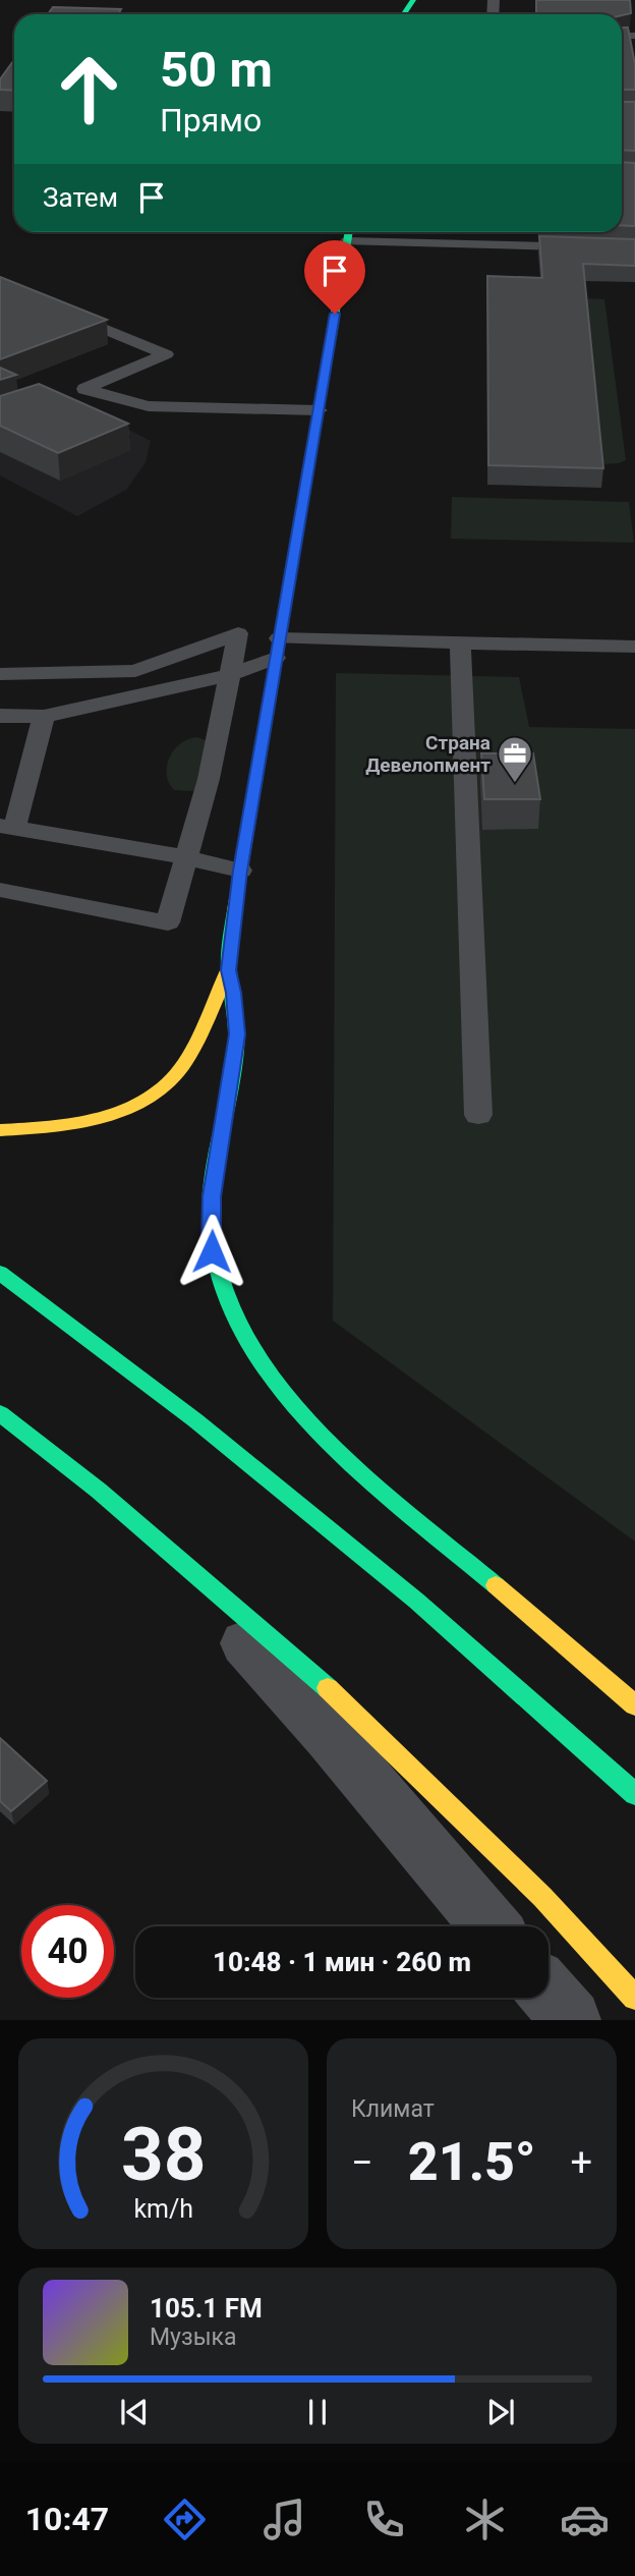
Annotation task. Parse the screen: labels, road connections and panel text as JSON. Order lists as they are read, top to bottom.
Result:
{
  "places": {
    "office": ["Страна Девелопмент"]
  },
  "page": {
    "turn": ["50 m", "Прямо"],
    "then": "Затем",
    "limit": "40",
    "trip": "10:48 · 1 мин · 260 m",
    "tile": "Климат",
    "heat": ["−", "21.5°", "+"],
    "song": ["105.1 FM", "Музыка"],
    "tabs": "10:47",
    "gauge": ["38", "km/h"]
  }
}
